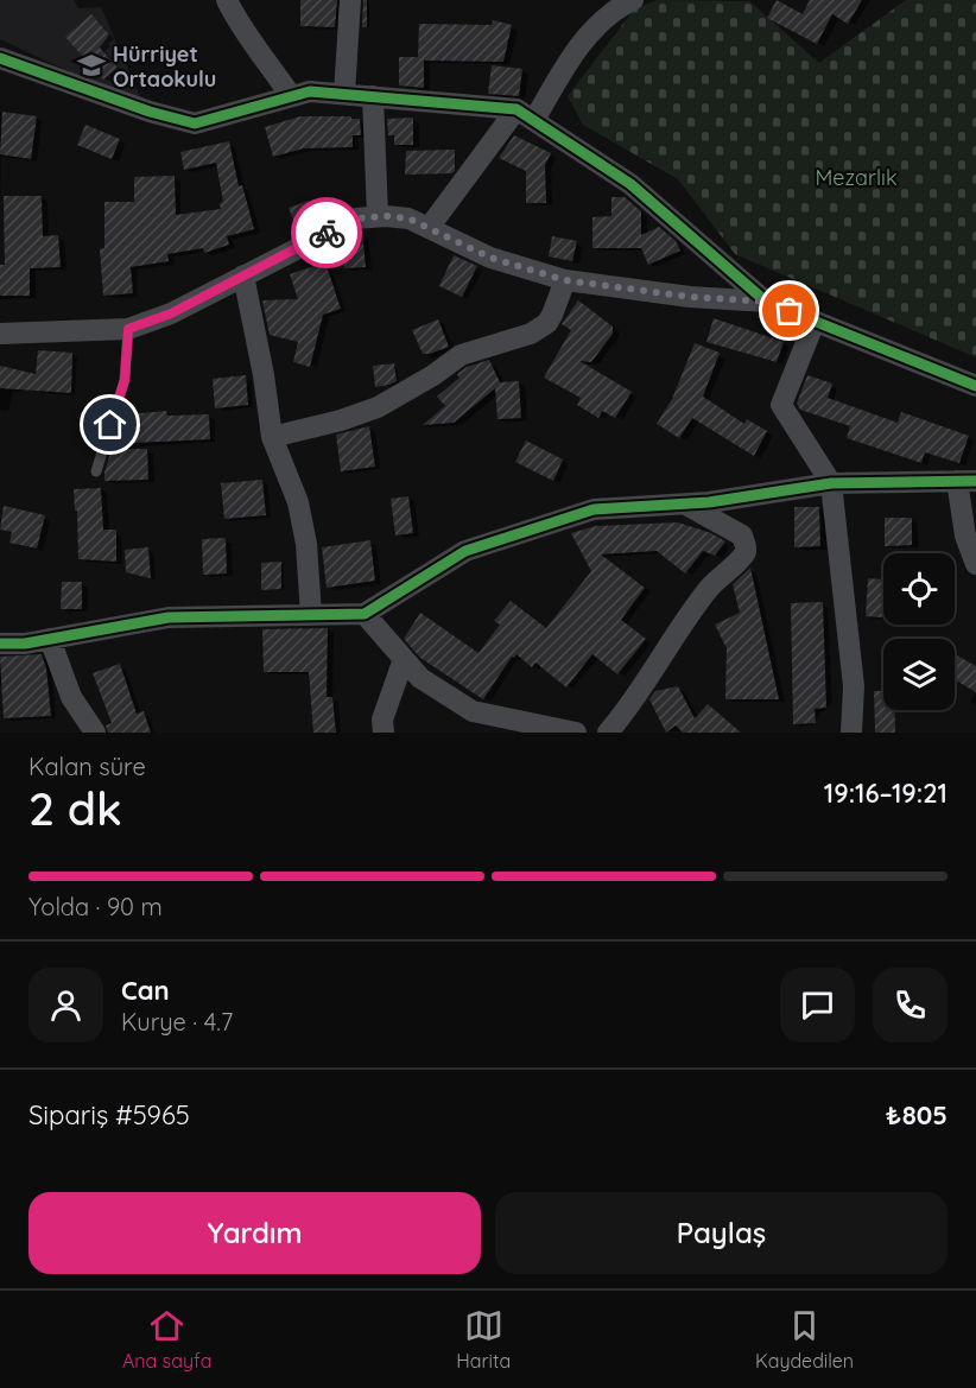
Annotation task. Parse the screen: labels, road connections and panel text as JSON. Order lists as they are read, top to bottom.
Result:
{
  "parks": ["Mezarlık"],
  "places": {
    "school or university": ["Hürriyet Ortaokulu"]
  },
  "page": {
    "heading": ["2 dk", "Kalan süre", "19:16–19:21"],
    "panel": [
      "Can",
      "Kurye · 4.7",
      "Sipariş #5965",
      "₺805"
    ],
    "bar": "Yolda · 90 m",
    "buttons": ["Yardım", "Paylaş"],
    "tabs": ["Ana sayfa", "Harita", "Kaydedilen"]
  }
}
